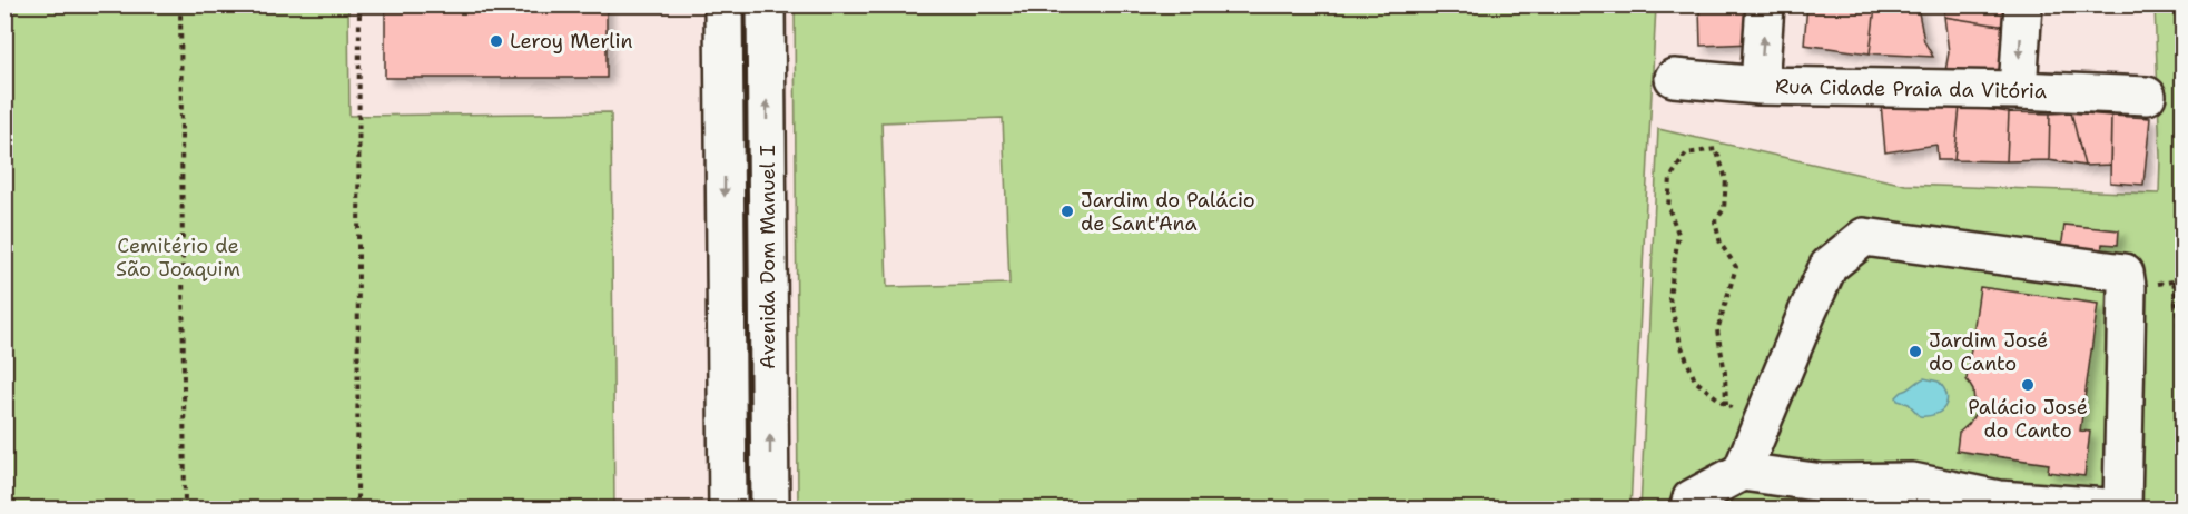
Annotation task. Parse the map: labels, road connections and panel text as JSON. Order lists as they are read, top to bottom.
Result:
{
  "streets": {
    "main road": ["Rua Cidade Praia da Vitória", "Avenida Dom Manuel I"]
  },
  "parks": ["Cemitério de São Joaquim"],
  "places": [
    "Leroy Merlin",
    "Jardim do Palácio de Sant'Ana",
    "Jardim José do Canto",
    "Palácio José do Canto"
  ]
}
